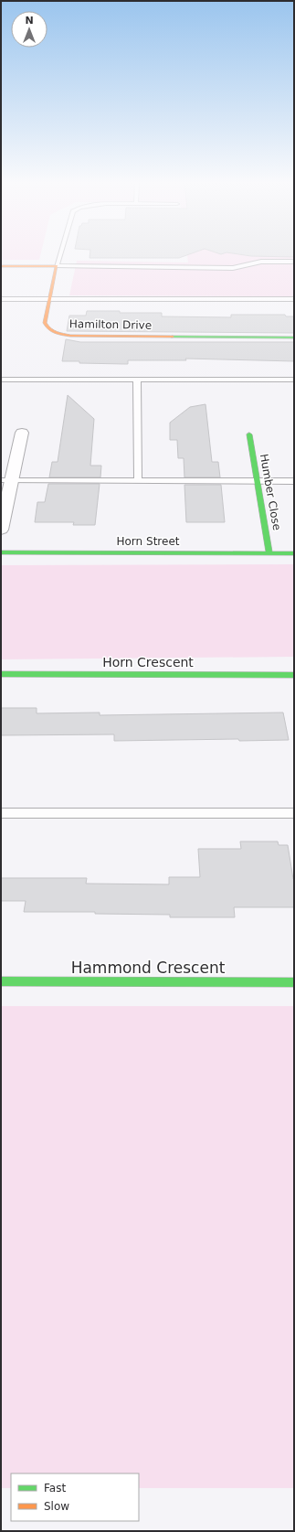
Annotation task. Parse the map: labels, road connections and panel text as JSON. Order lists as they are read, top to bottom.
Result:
{
  "streets": {
    "street": [
      "Hamilton Drive",
      "Humber Close",
      "Horn Street",
      "Horn Crescent",
      "Hammond Crescent"
    ]
  },
  "crossings": [
    ["Humber Close", "Horn Street"]
  ],
  "legend": ["Fast", "Slow"],
  "north": "top"
}
